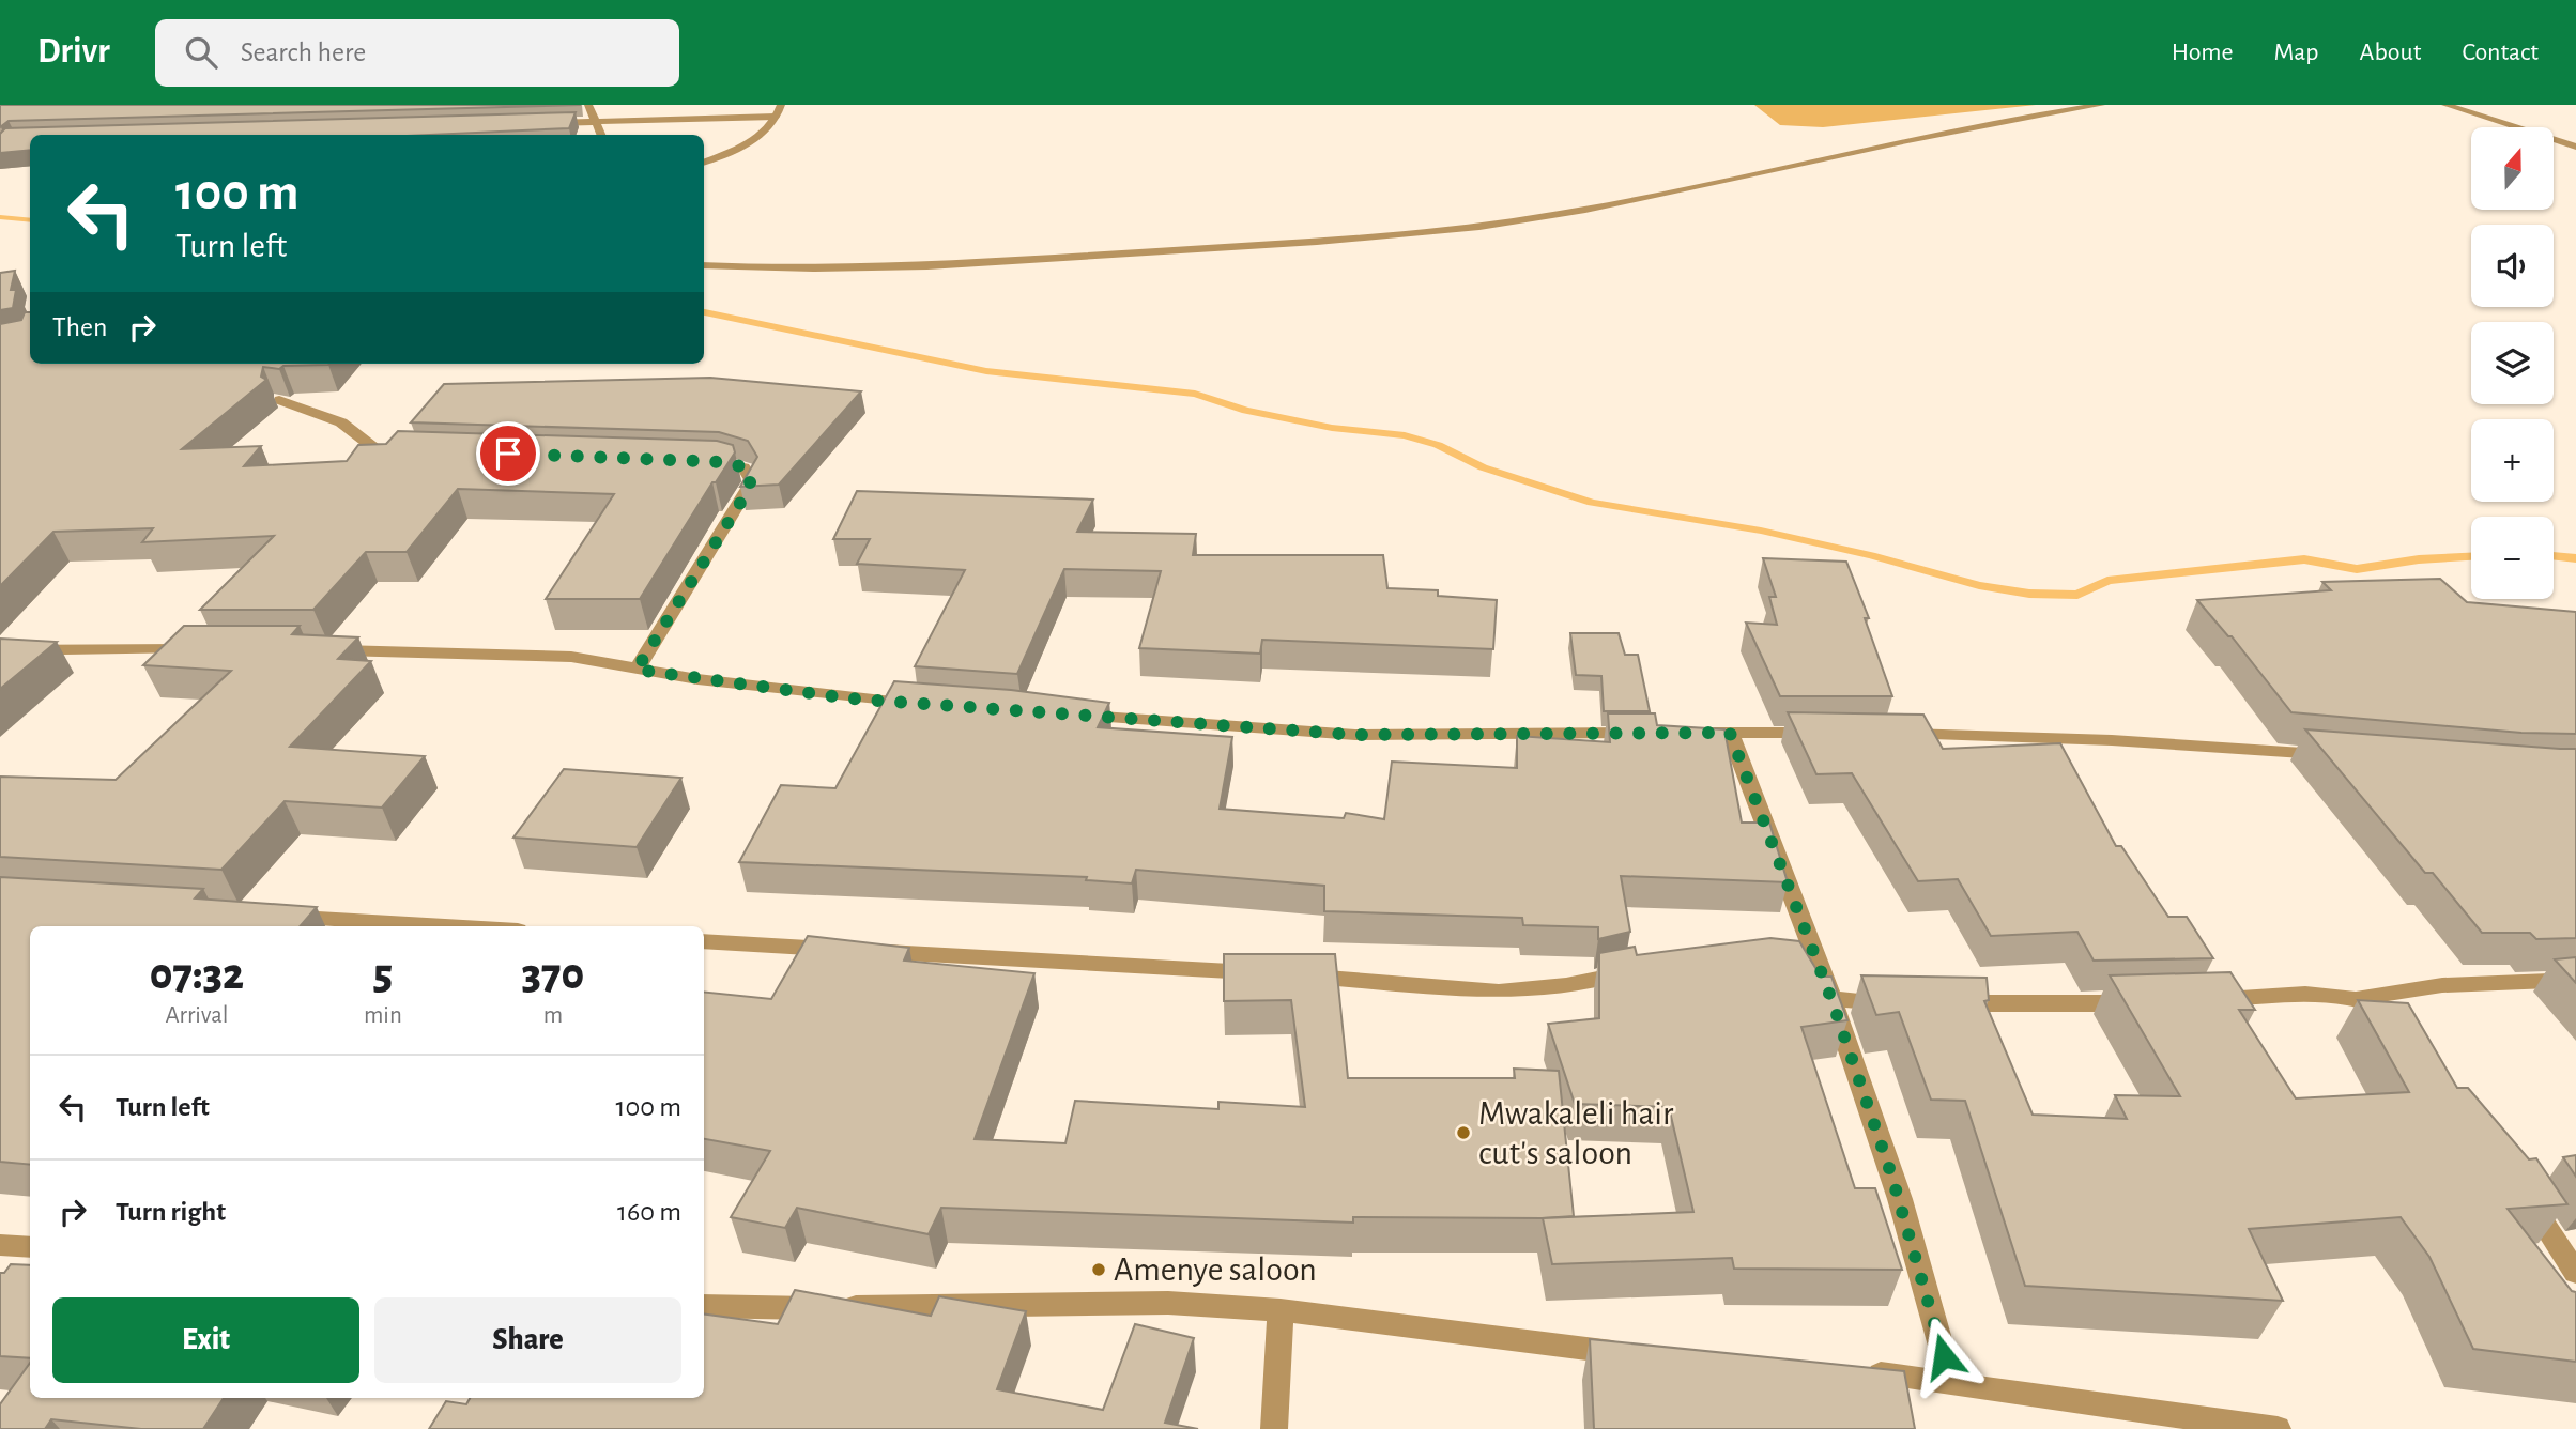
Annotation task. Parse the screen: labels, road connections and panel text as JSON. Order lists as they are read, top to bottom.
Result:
{
  "places": ["Mwakaleli hair cut's saloon", "Amenye saloon"],
  "north": "top",
  "page": {
    "header": "Drivr",
    "search": "Search here",
    "nav": [
      "Home",
      "Map",
      "About",
      "Contact"
    ],
    "map_buttons": ["+", "−"],
    "turn": ["100 m", "Turn left"],
    "then": "Then",
    "eta": [
      "07:32",
      "Arrival",
      "5",
      "min",
      "370",
      "m"
    ],
    "list": [
      {
        "name": "Turn left",
        "value": "100 m"
      },
      {
        "name": "Turn right",
        "value": "160 m"
      }
    ],
    "buttons": ["Exit", "Share"]
  }
}
